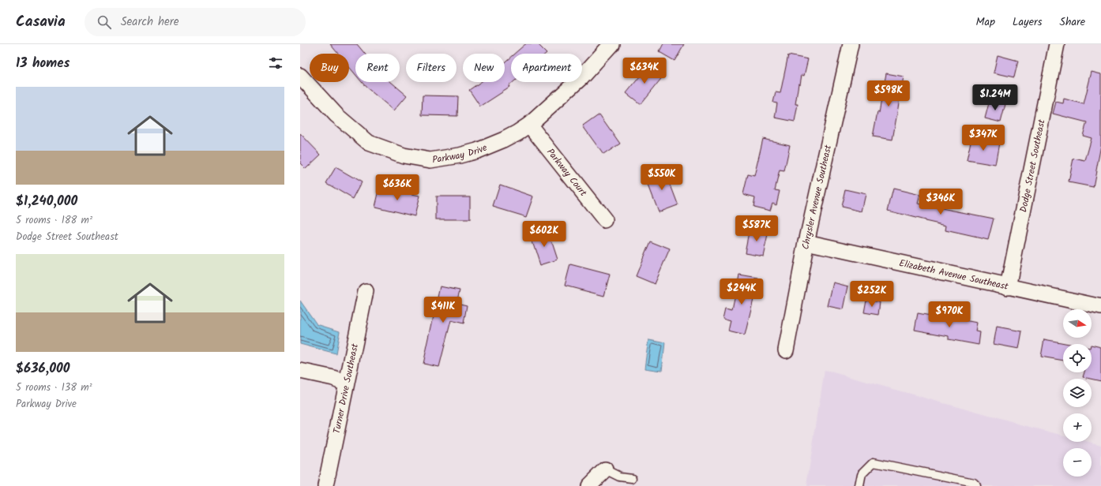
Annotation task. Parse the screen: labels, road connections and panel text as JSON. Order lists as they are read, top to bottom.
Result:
{
  "streets": {
    "street": [
      "Parkway Drive",
      "Dodge Street Southeast",
      "Parkway Court",
      "Chrysler Avenue Southeast",
      "Elizabeth Avenue Southeast",
      "Turner Drive Southeast"
    ]
  },
  "crossings": [
    ["Parkway Drive", "Parkway Court"],
    ["Dodge Street Southeast", "Elizabeth Avenue Southeast"],
    ["Chrysler Avenue Southeast", "Elizabeth Avenue Southeast"]
  ],
  "north": "right",
  "page": {
    "header": "Casavia",
    "search": "Search here",
    "nav": ["Map", "Layers", "Share"],
    "heading": "13 homes",
    "chip": [
      "Buy",
      "Rent",
      "Filters",
      "New",
      "Apartment"
    ],
    "price": [
      "$634K",
      "$598K",
      "$1.24M",
      "$347K",
      "$550K",
      "$636K",
      "$346K",
      "$587K",
      "$602K",
      "$244K",
      "$252K",
      "$411K",
      "$970K"
    ],
    "list": [
      {
        "name": "$1,240,000",
        "note": "5 rooms · 188 m² · Dodge Street Southeast"
      },
      {
        "name": "$636,000",
        "note": "5 rooms · 138 m² · Parkway Drive"
      }
    ],
    "map_buttons": ["+", "−"]
  }
}
